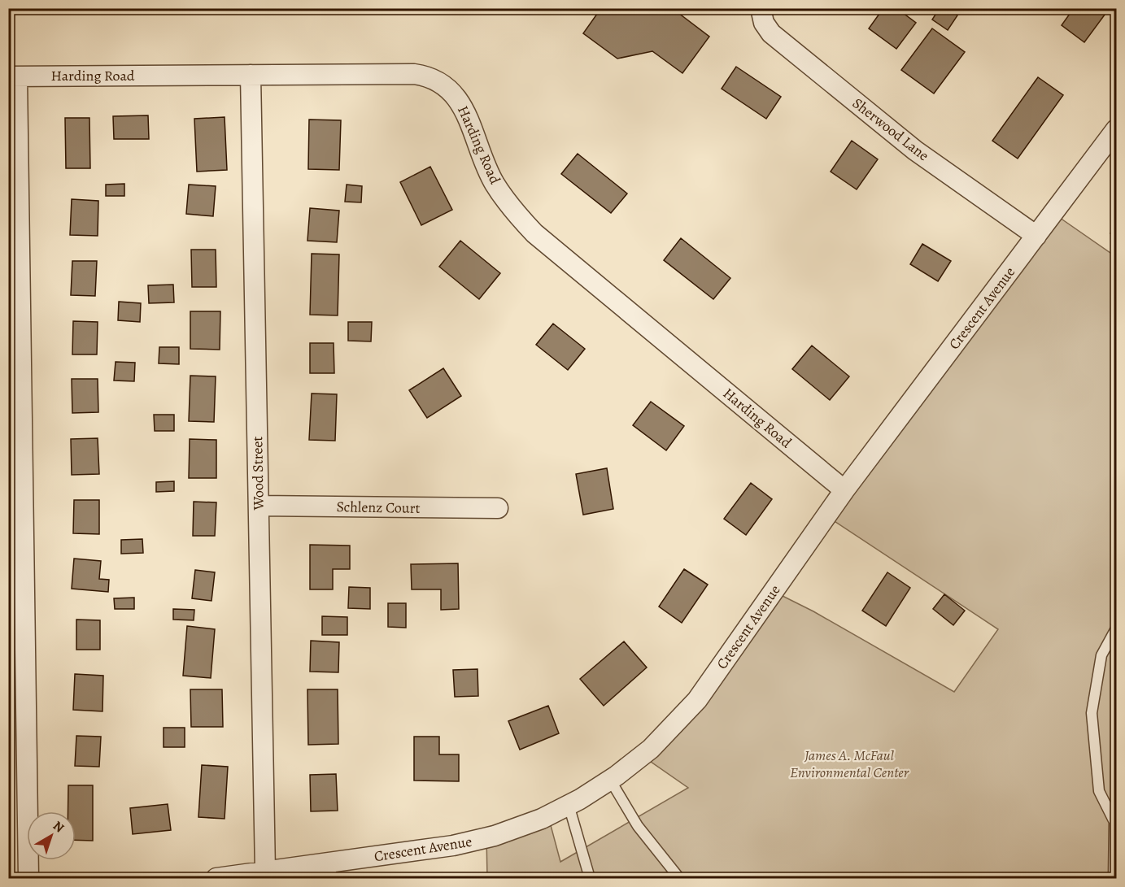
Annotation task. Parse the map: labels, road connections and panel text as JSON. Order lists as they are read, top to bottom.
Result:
{
  "streets": {
    "street": [
      "Harding Road",
      "Sherwood Lane",
      "Crescent Avenue",
      "Wood Street",
      "Schlenz Court"
    ]
  },
  "crossings": [
    ["Harding Road", "Crescent Avenue"],
    ["Harding Road", "Wood Street"],
    ["Sherwood Lane", "Crescent Avenue"],
    ["Crescent Avenue", "Wood Street"],
    ["Wood Street", "Schlenz Court"]
  ],
  "parks": ["James A. McFaul Environmental Center"],
  "north": "top right"
}
